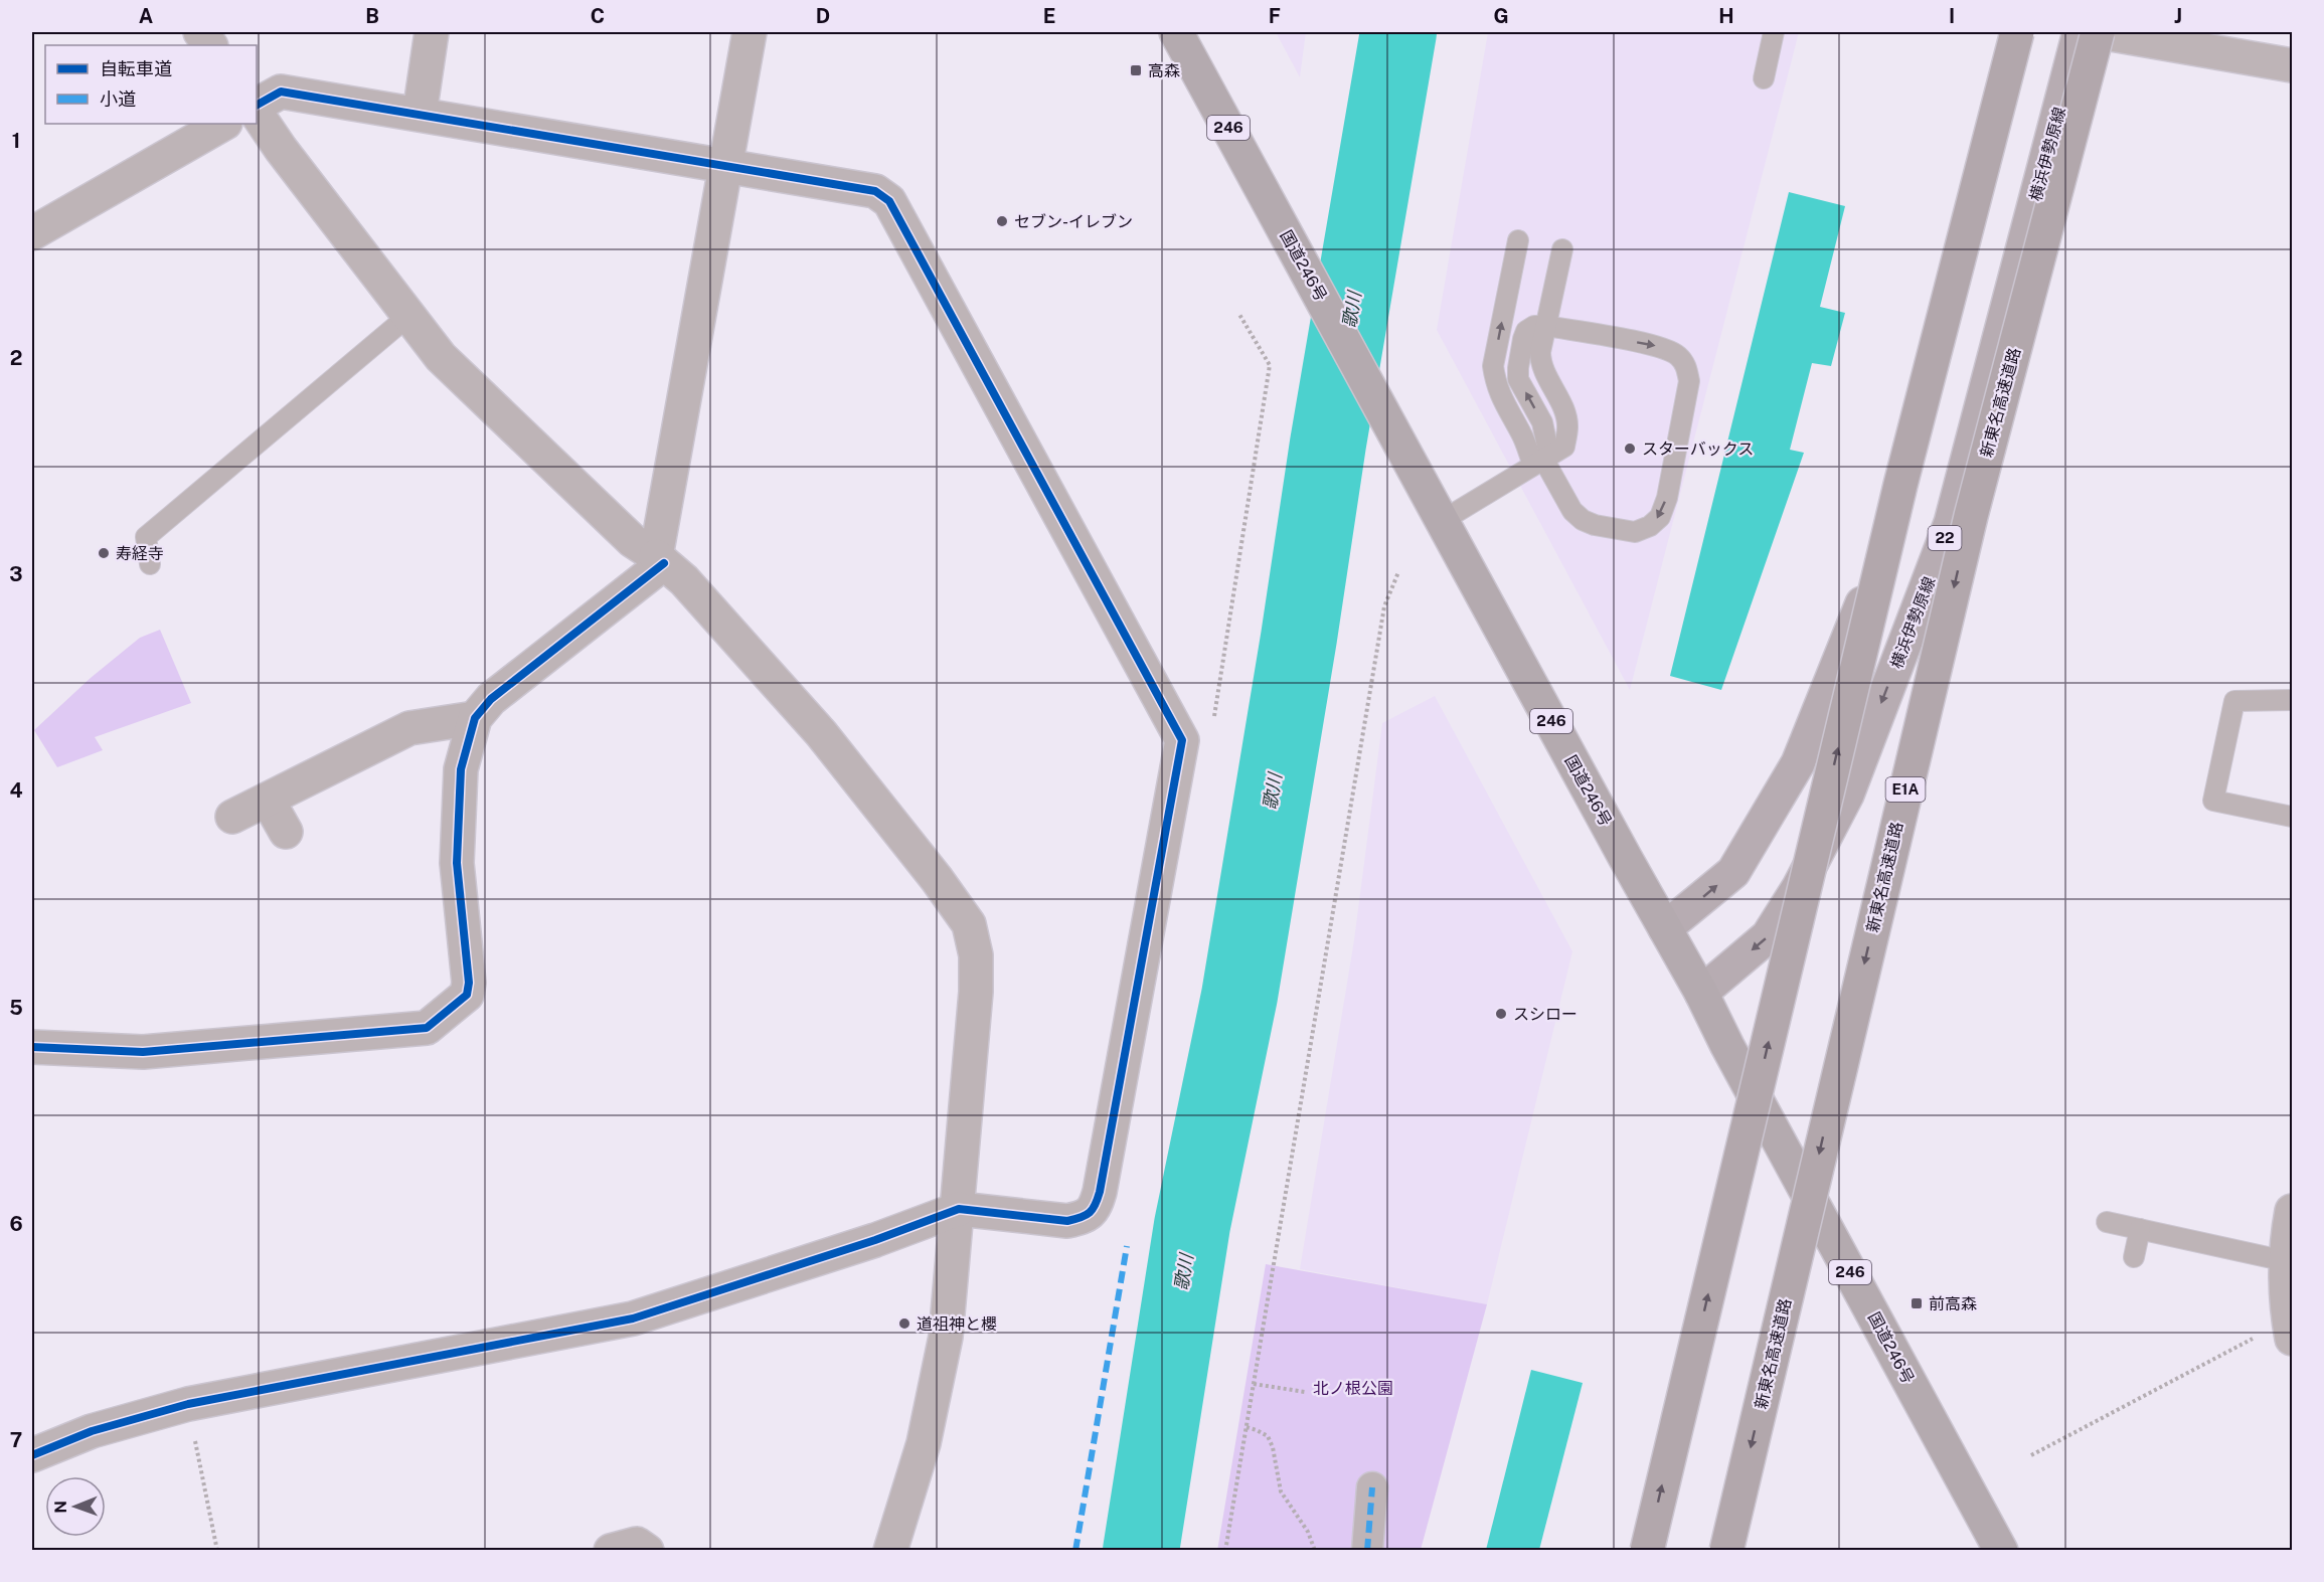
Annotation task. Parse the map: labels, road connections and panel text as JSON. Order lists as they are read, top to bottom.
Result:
{
  "streets": {
    "highway": [
      "246",
      "国道246号",
      "新東名高速道路",
      "E1A"
    ],
    "main road": ["横浜伊勢原線", "22"]
  },
  "crossings": [
    ["横浜伊勢原線", "国道246号"]
  ],
  "water": ["歌川"],
  "parks": ["北ノ根公園"],
  "places": {
    "transit": ["高森", "前高森"],
    "other": [
      "セブン-イレブン",
      "スターバックス",
      "寿経寺",
      "スシロー",
      "道祖神と櫻"
    ]
  },
  "legend": ["自転車道", "小道"],
  "north": "left",
  "grid": {
    "columns": [
      "A",
      "B",
      "C",
      "D",
      "E",
      "F",
      "G",
      "H",
      "I",
      "J"
    ],
    "rows": [
      "1",
      "2",
      "3",
      "4",
      "5",
      "6",
      "7"
    ]
  }
}
